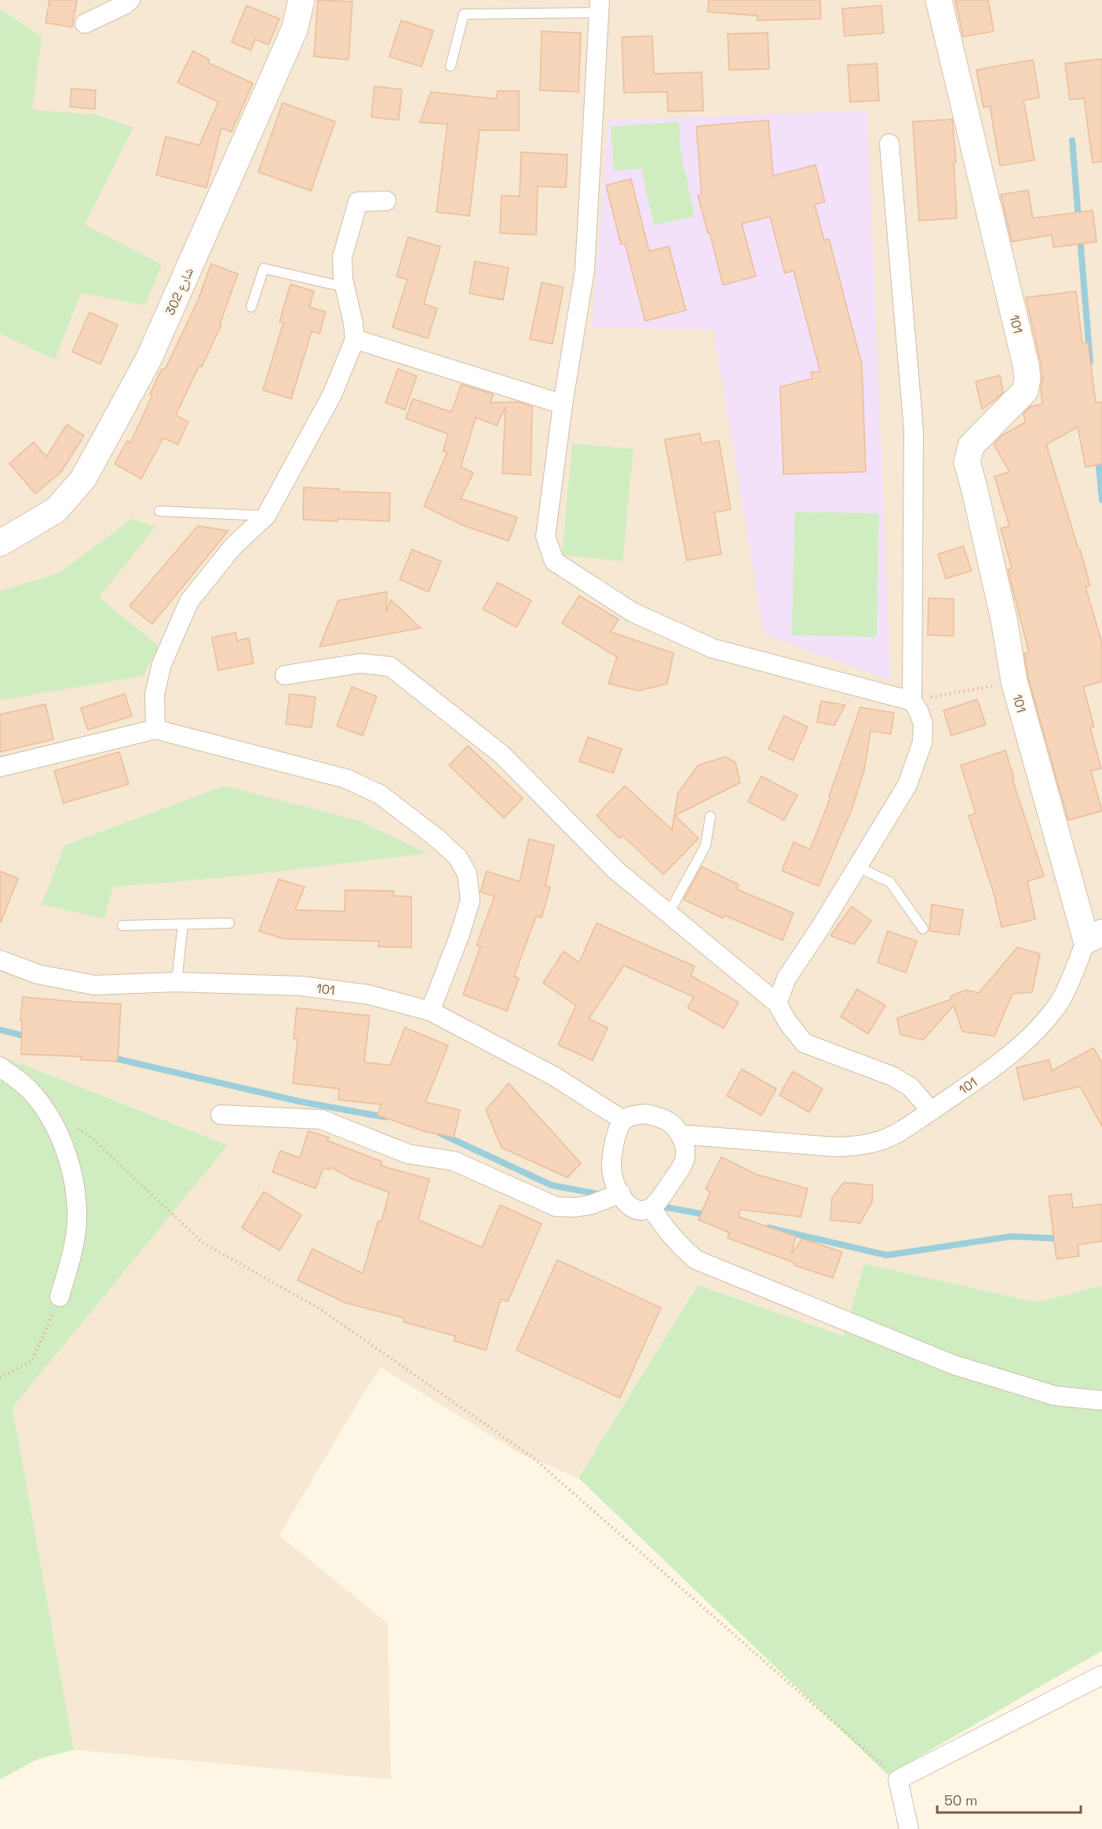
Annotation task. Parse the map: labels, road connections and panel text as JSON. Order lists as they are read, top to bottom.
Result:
{
  "streets": {
    "street": ["شارع 302", "101"]
  },
  "scale_bar": "50 m"
}
